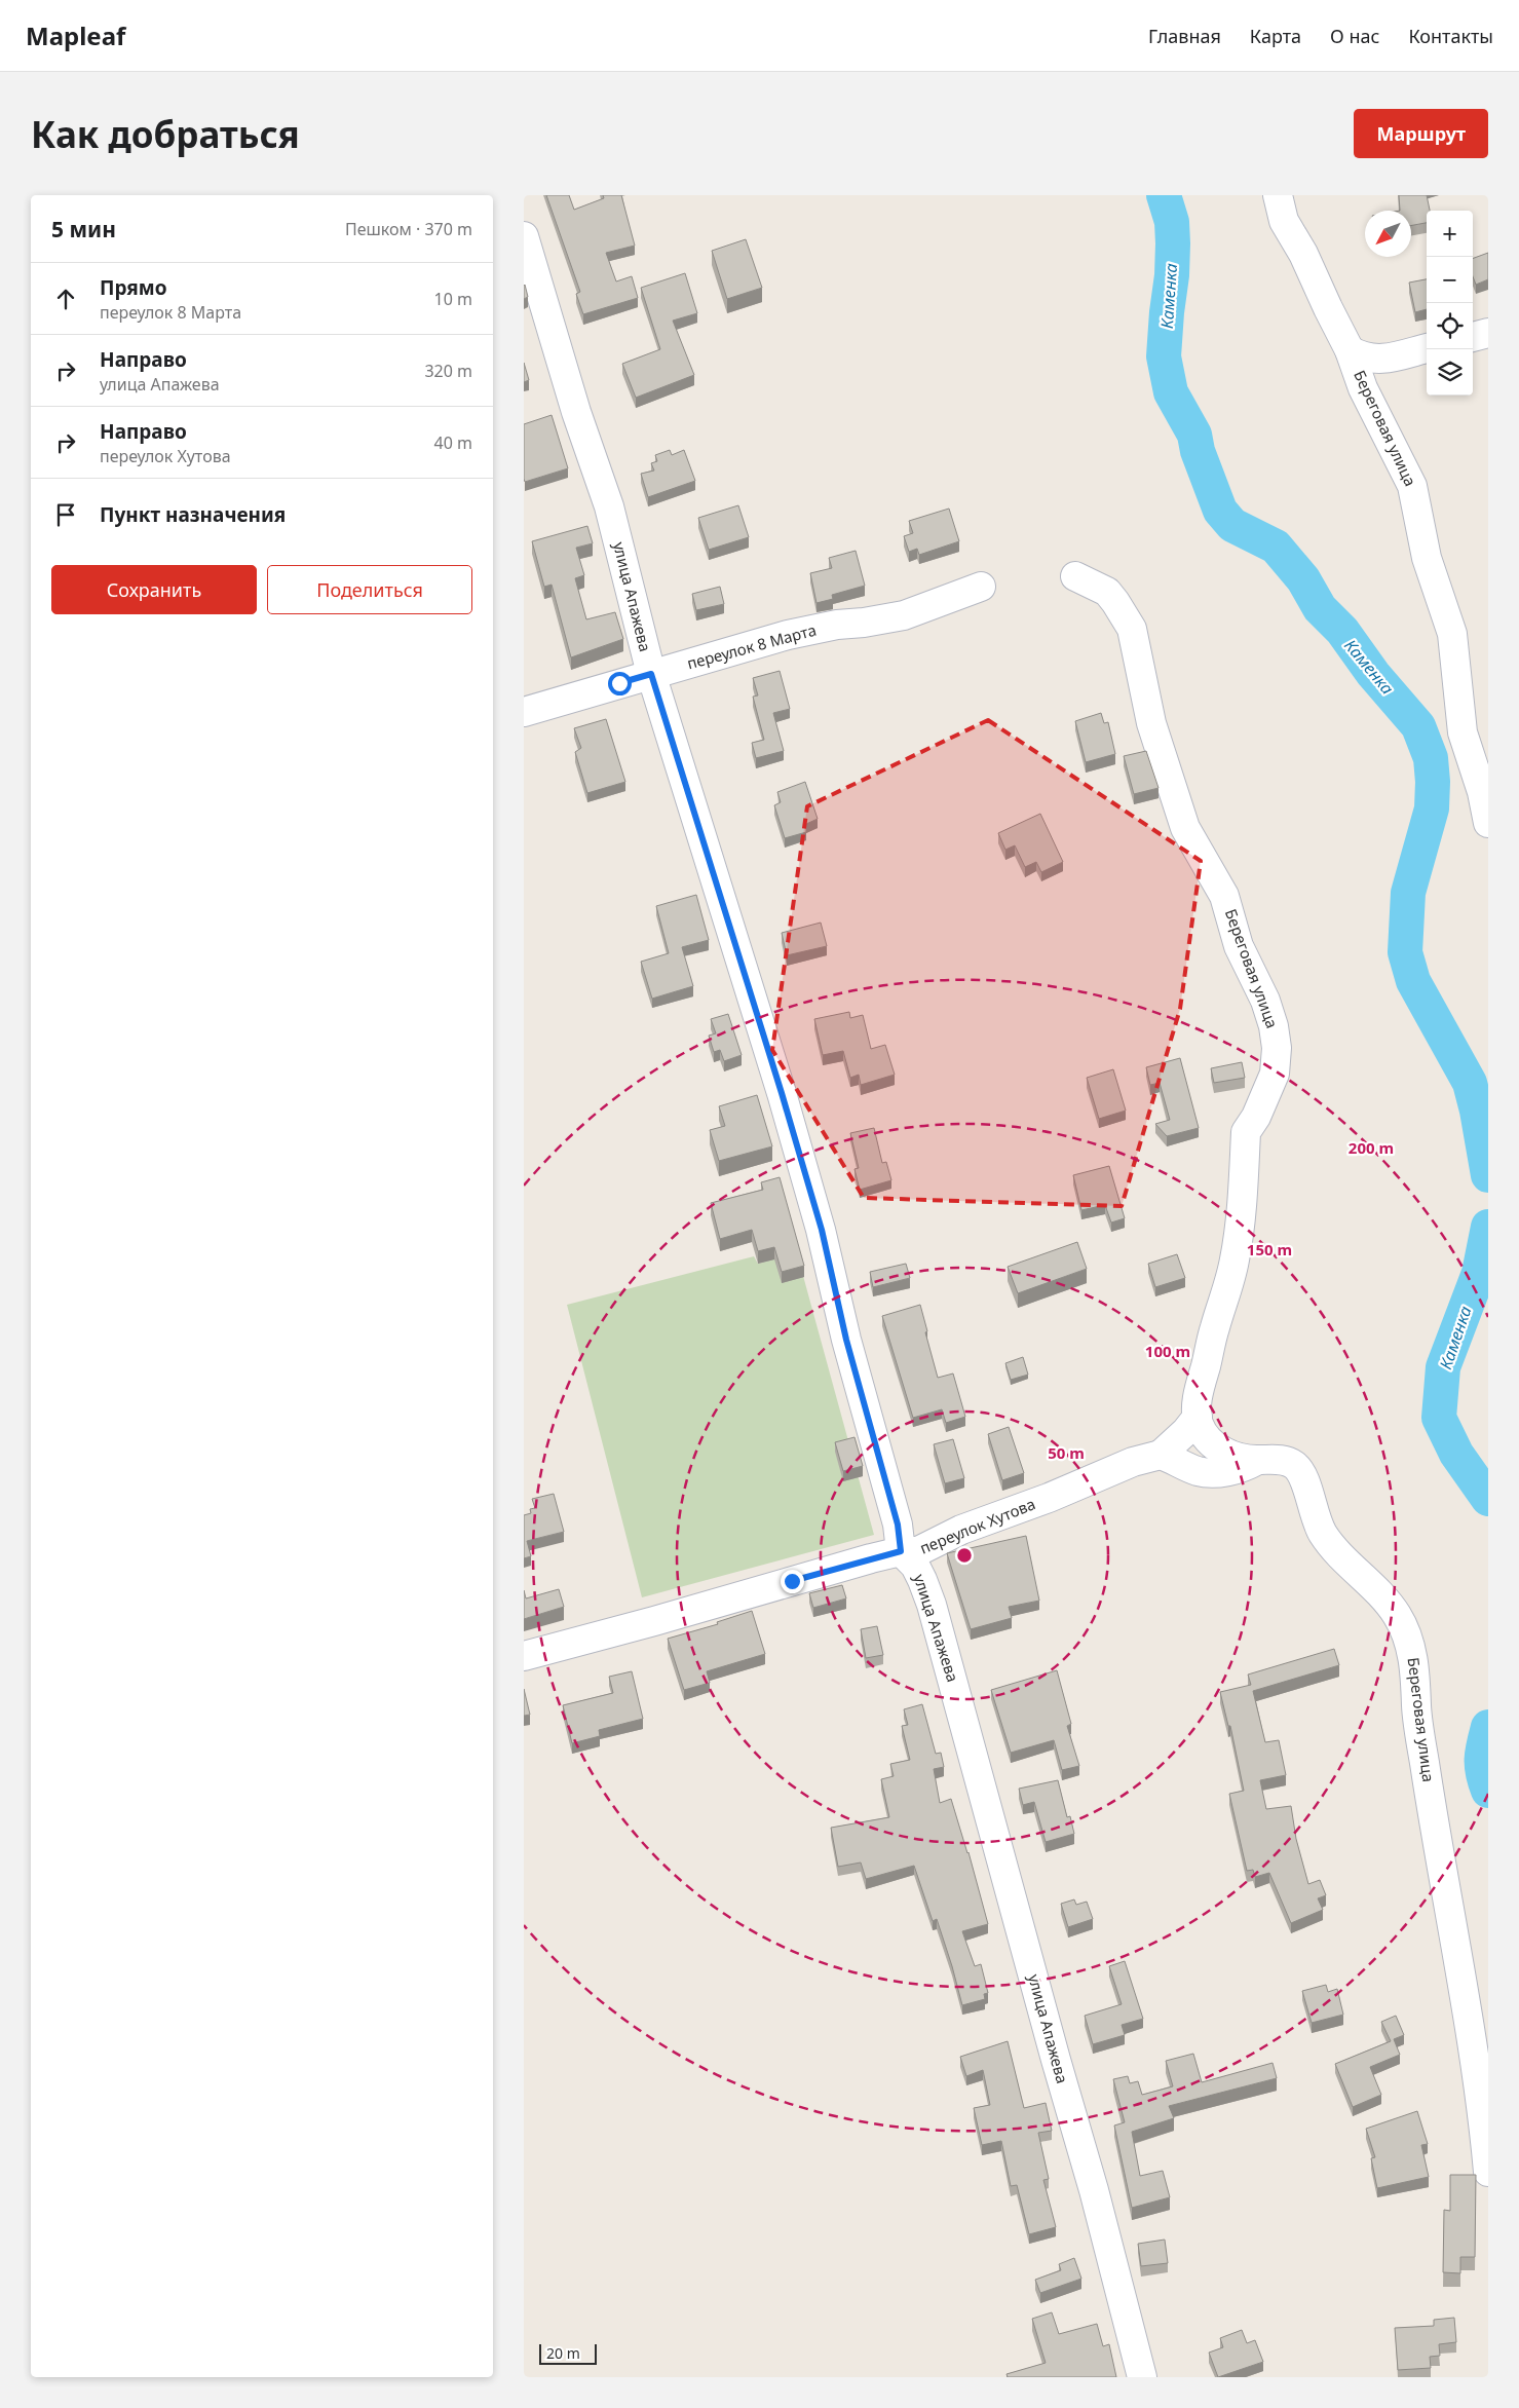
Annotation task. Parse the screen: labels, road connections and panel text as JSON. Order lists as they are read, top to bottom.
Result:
{
  "streets": {
    "street": [
      "Береговая улица",
      "улица Апажева",
      "переулок 8 Марта",
      "переулок Хутова"
    ]
  },
  "crossings": [
    ["улица Апажева", "переулок 8 Марта"],
    ["улица Апажева", "переулок Хутова"]
  ],
  "water": ["Каменка"],
  "scale_bar": "20 m",
  "north": "bottom left",
  "page": {
    "header": "Mapleaf",
    "nav": [
      "Главная",
      "Карта",
      "О нас",
      "Контакты"
    ],
    "buttons": [
      "Маршрут",
      ["Сохранить", "Поделиться"]
    ],
    "title": "Как добраться",
    "heading": ["5 мин", "Пешком · 370 m"],
    "map_buttons": ["+", "−"],
    "list": [
      ["Прямо", "переулок 8 Марта", "10 m"],
      ["Направо", "улица Апажева", "320 m"],
      ["Направо", "переулок Хутова", "40 m"],
      "Пункт назначения"
    ],
    "scale": "20 m"
  },
  "rings": [
    "200 m",
    "150 m",
    "100 m",
    "50 m"
  ]
}
